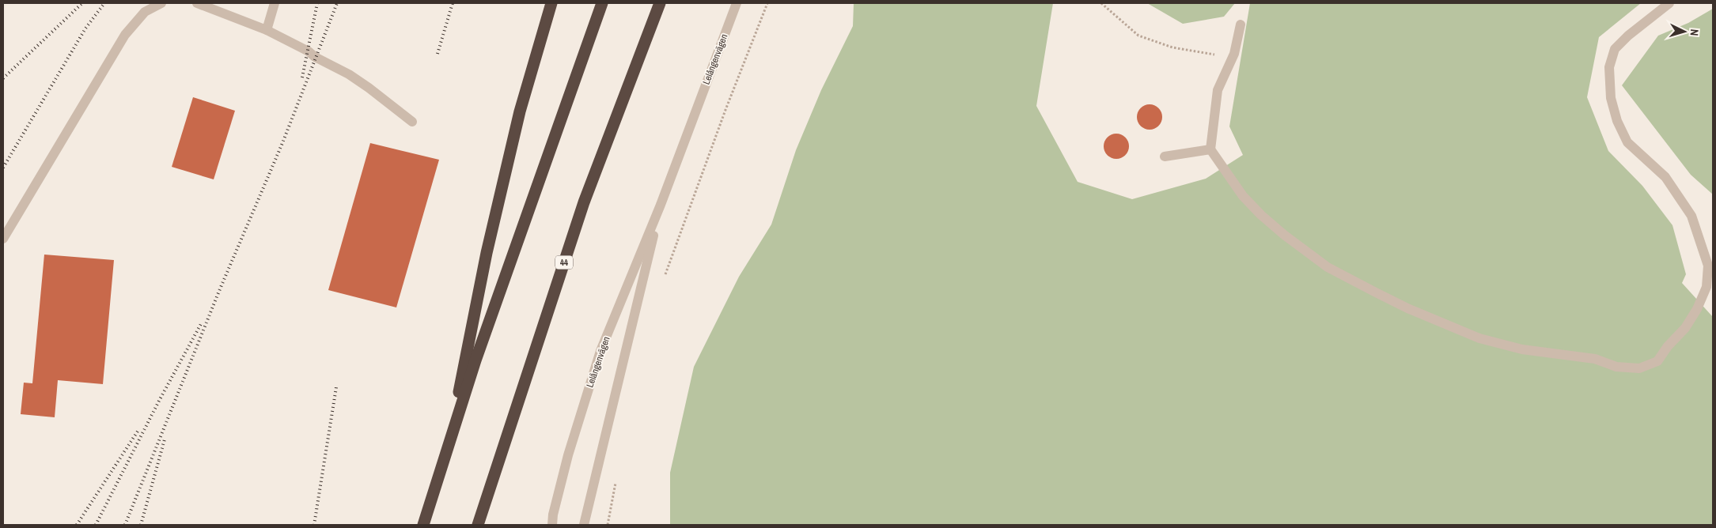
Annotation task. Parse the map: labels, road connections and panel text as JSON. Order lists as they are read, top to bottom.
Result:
{
  "streets": {
    "highway": ["44"],
    "street": ["Lelångenvägen"]
  },
  "north": "right"
}
